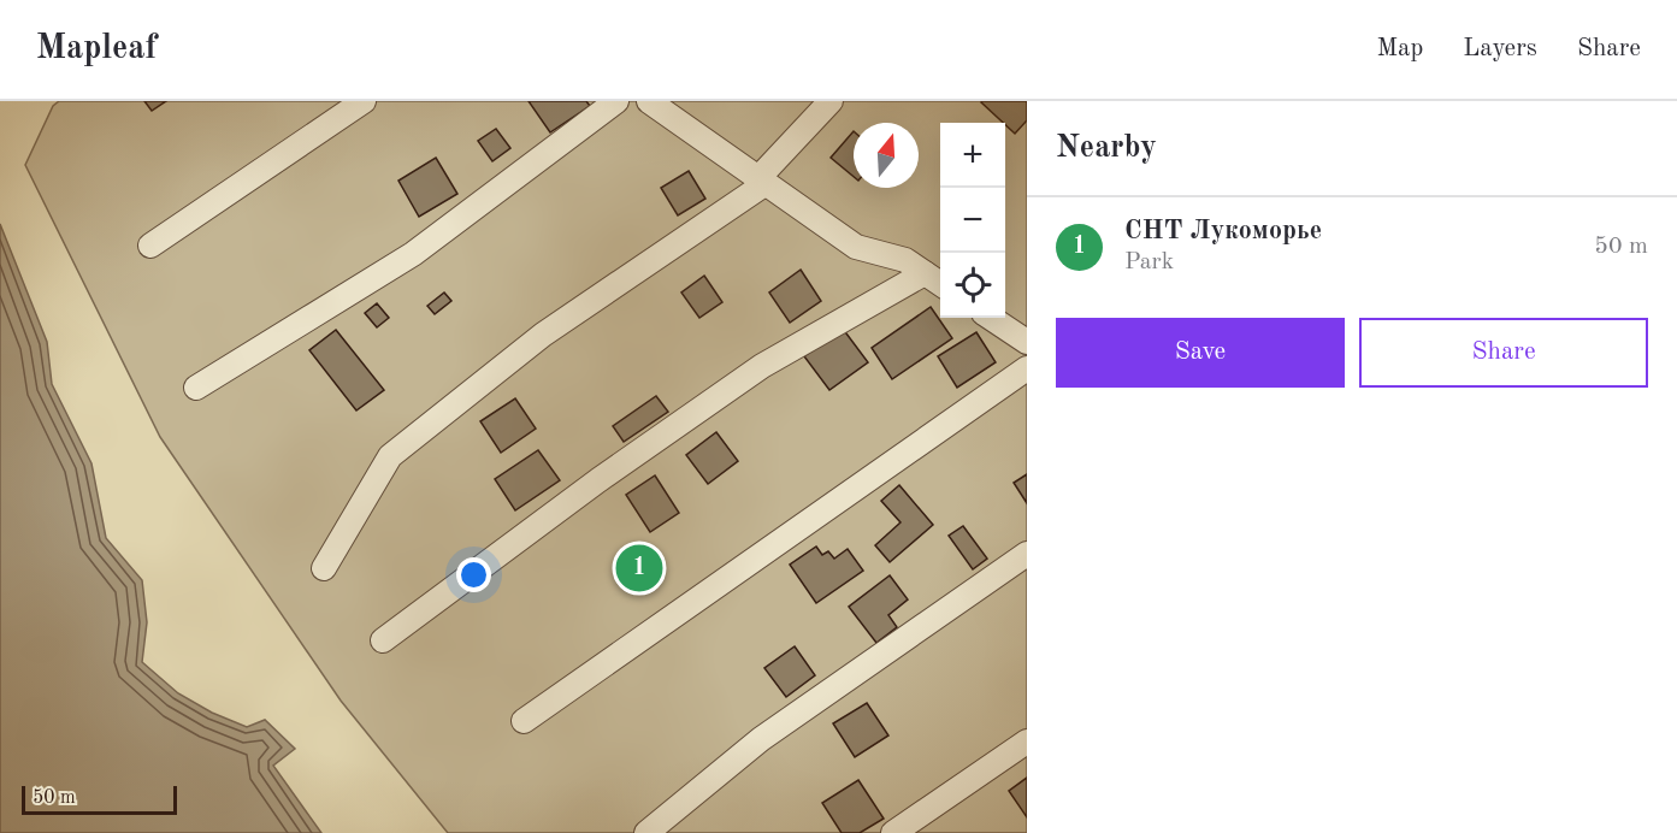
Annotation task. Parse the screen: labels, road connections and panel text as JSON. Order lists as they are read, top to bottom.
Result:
{
  "scale_bar": "50 m",
  "north": "top",
  "page": {
    "header": "Mapleaf",
    "nav": ["Map", "Layers", "Share"],
    "heading": "Nearby",
    "map_buttons": ["+", "−"],
    "list": [
      {
        "mark": "1",
        "name": "СНТ Лукоморье",
        "note": "Park",
        "value": "50 m"
      }
    ],
    "buttons": ["Save", "Share"],
    "pins": "1",
    "scale": "50 m"
  }
}
